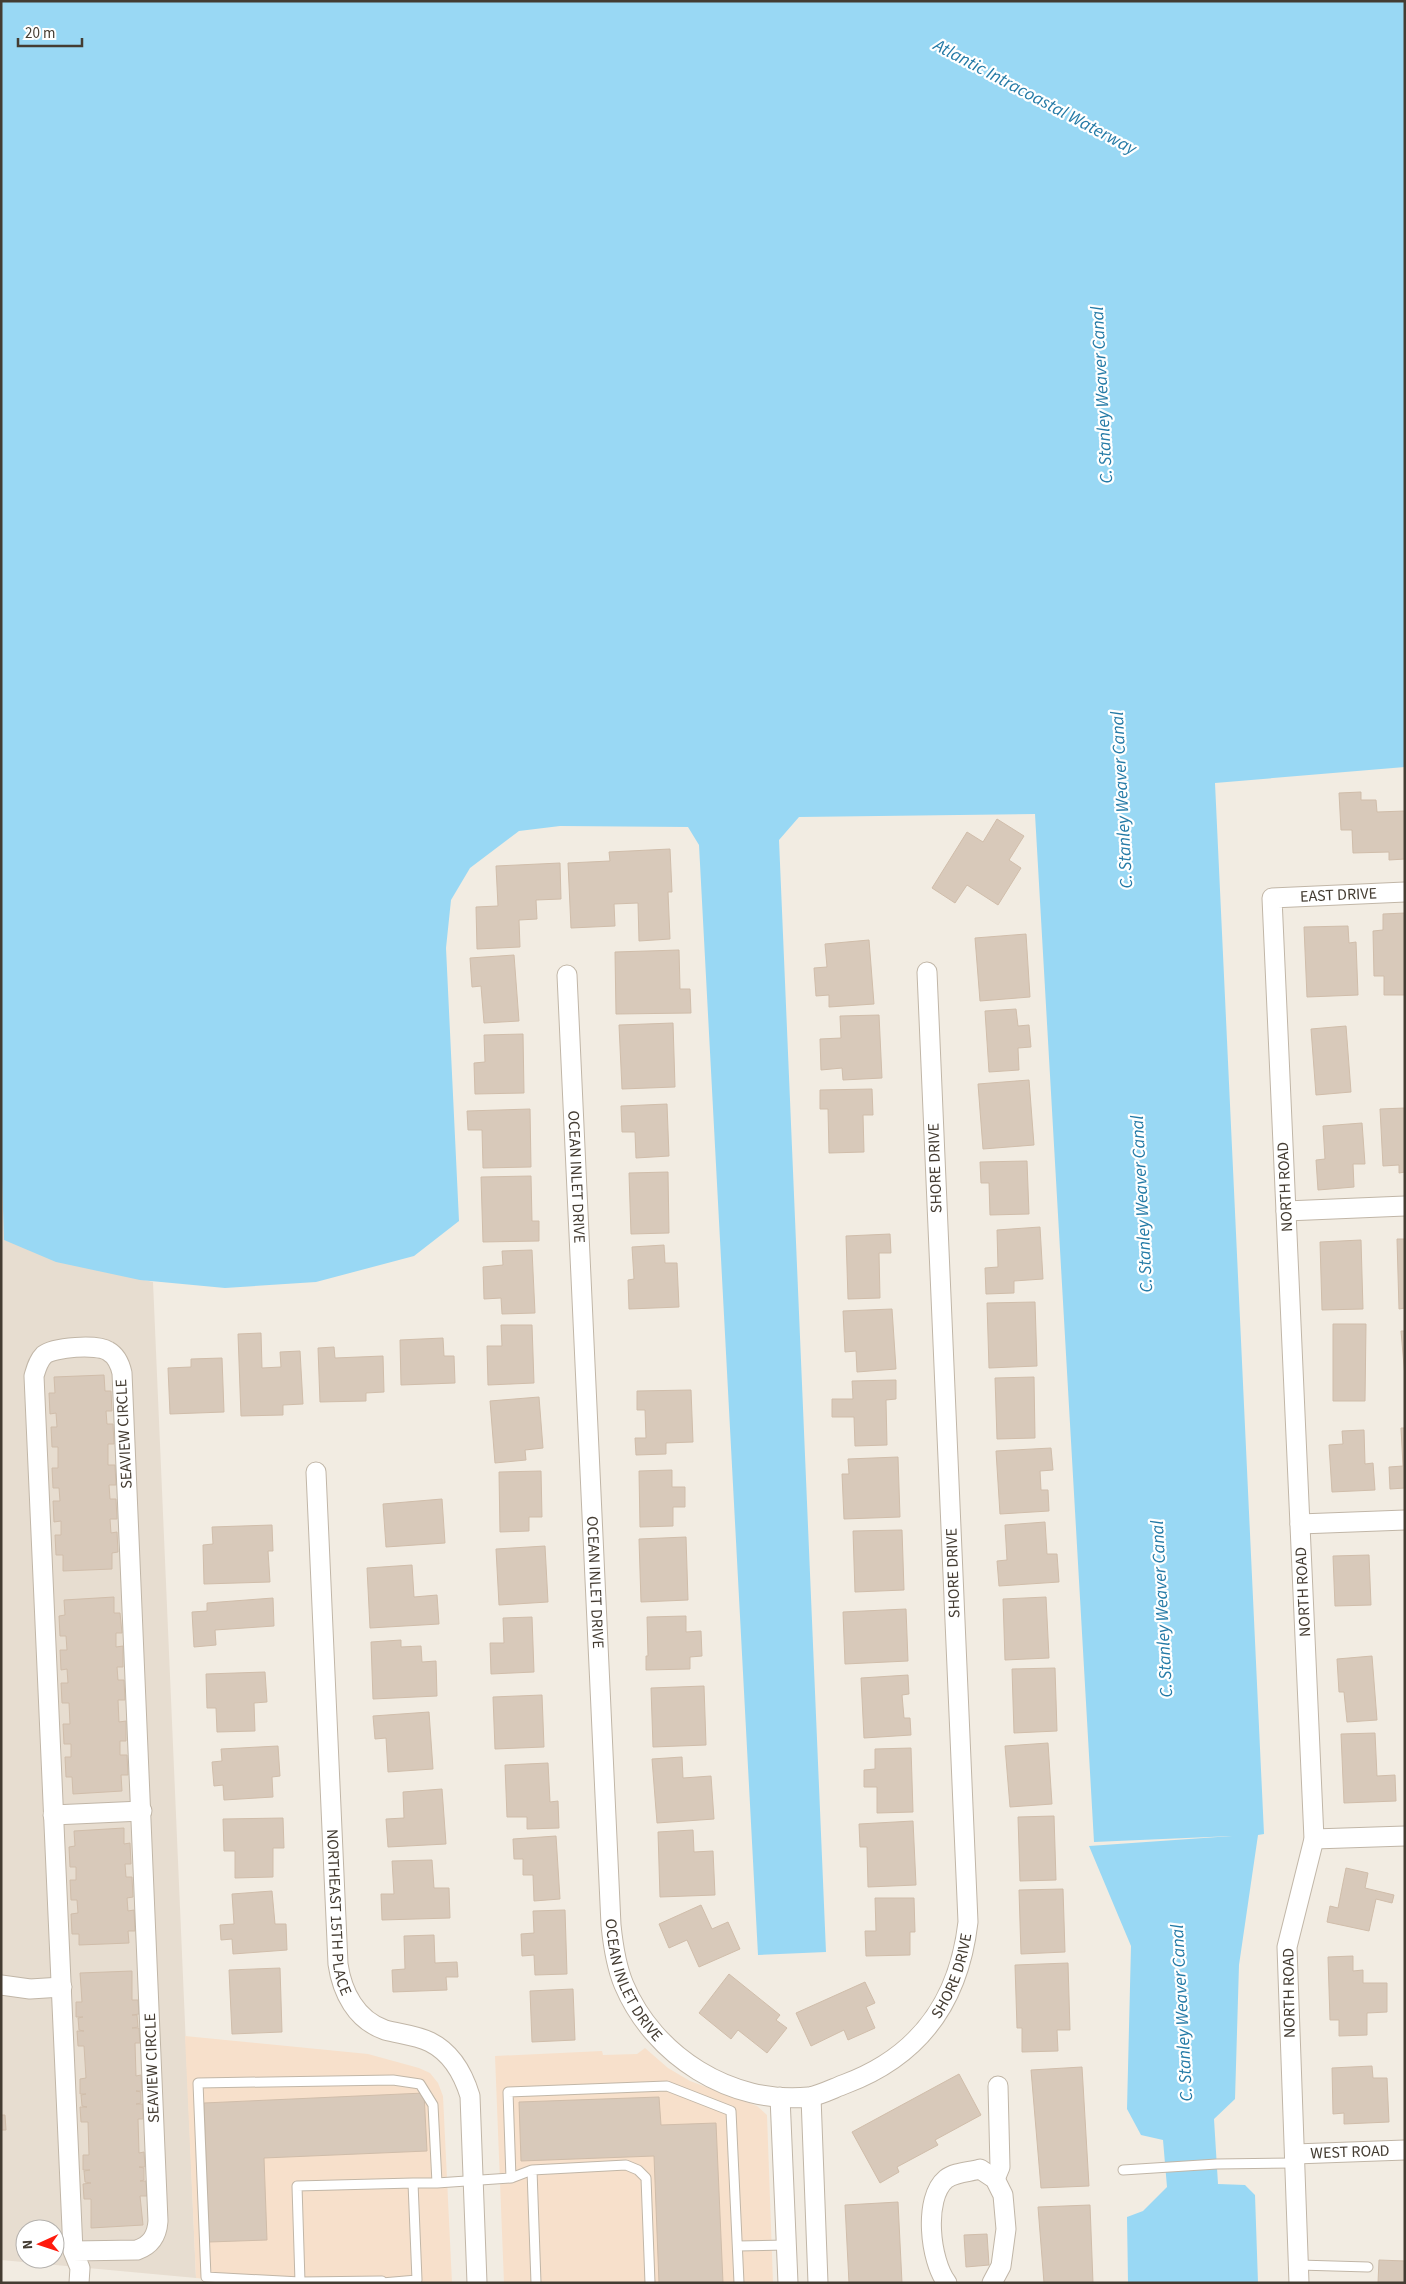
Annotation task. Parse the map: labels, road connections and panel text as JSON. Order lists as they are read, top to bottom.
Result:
{
  "streets": {
    "street": [
      "EAST DRIVE",
      "SHORE DRIVE",
      "OCEAN INLET DRIVE",
      "NORTH ROAD",
      "SEAVIEW CIRCLE",
      "NORTHEAST 15TH PLACE",
      "WEST ROAD"
    ]
  },
  "crossings": [
    ["EAST DRIVE", "NORTH ROAD"],
    ["SHORE DRIVE", "OCEAN INLET DRIVE"],
    ["NORTH ROAD", "WEST ROAD"]
  ],
  "water": ["Atlantic Intracoastal Waterway", "C. Stanley Weaver Canal"],
  "scale_bar": "20 m",
  "north": "left"
}
